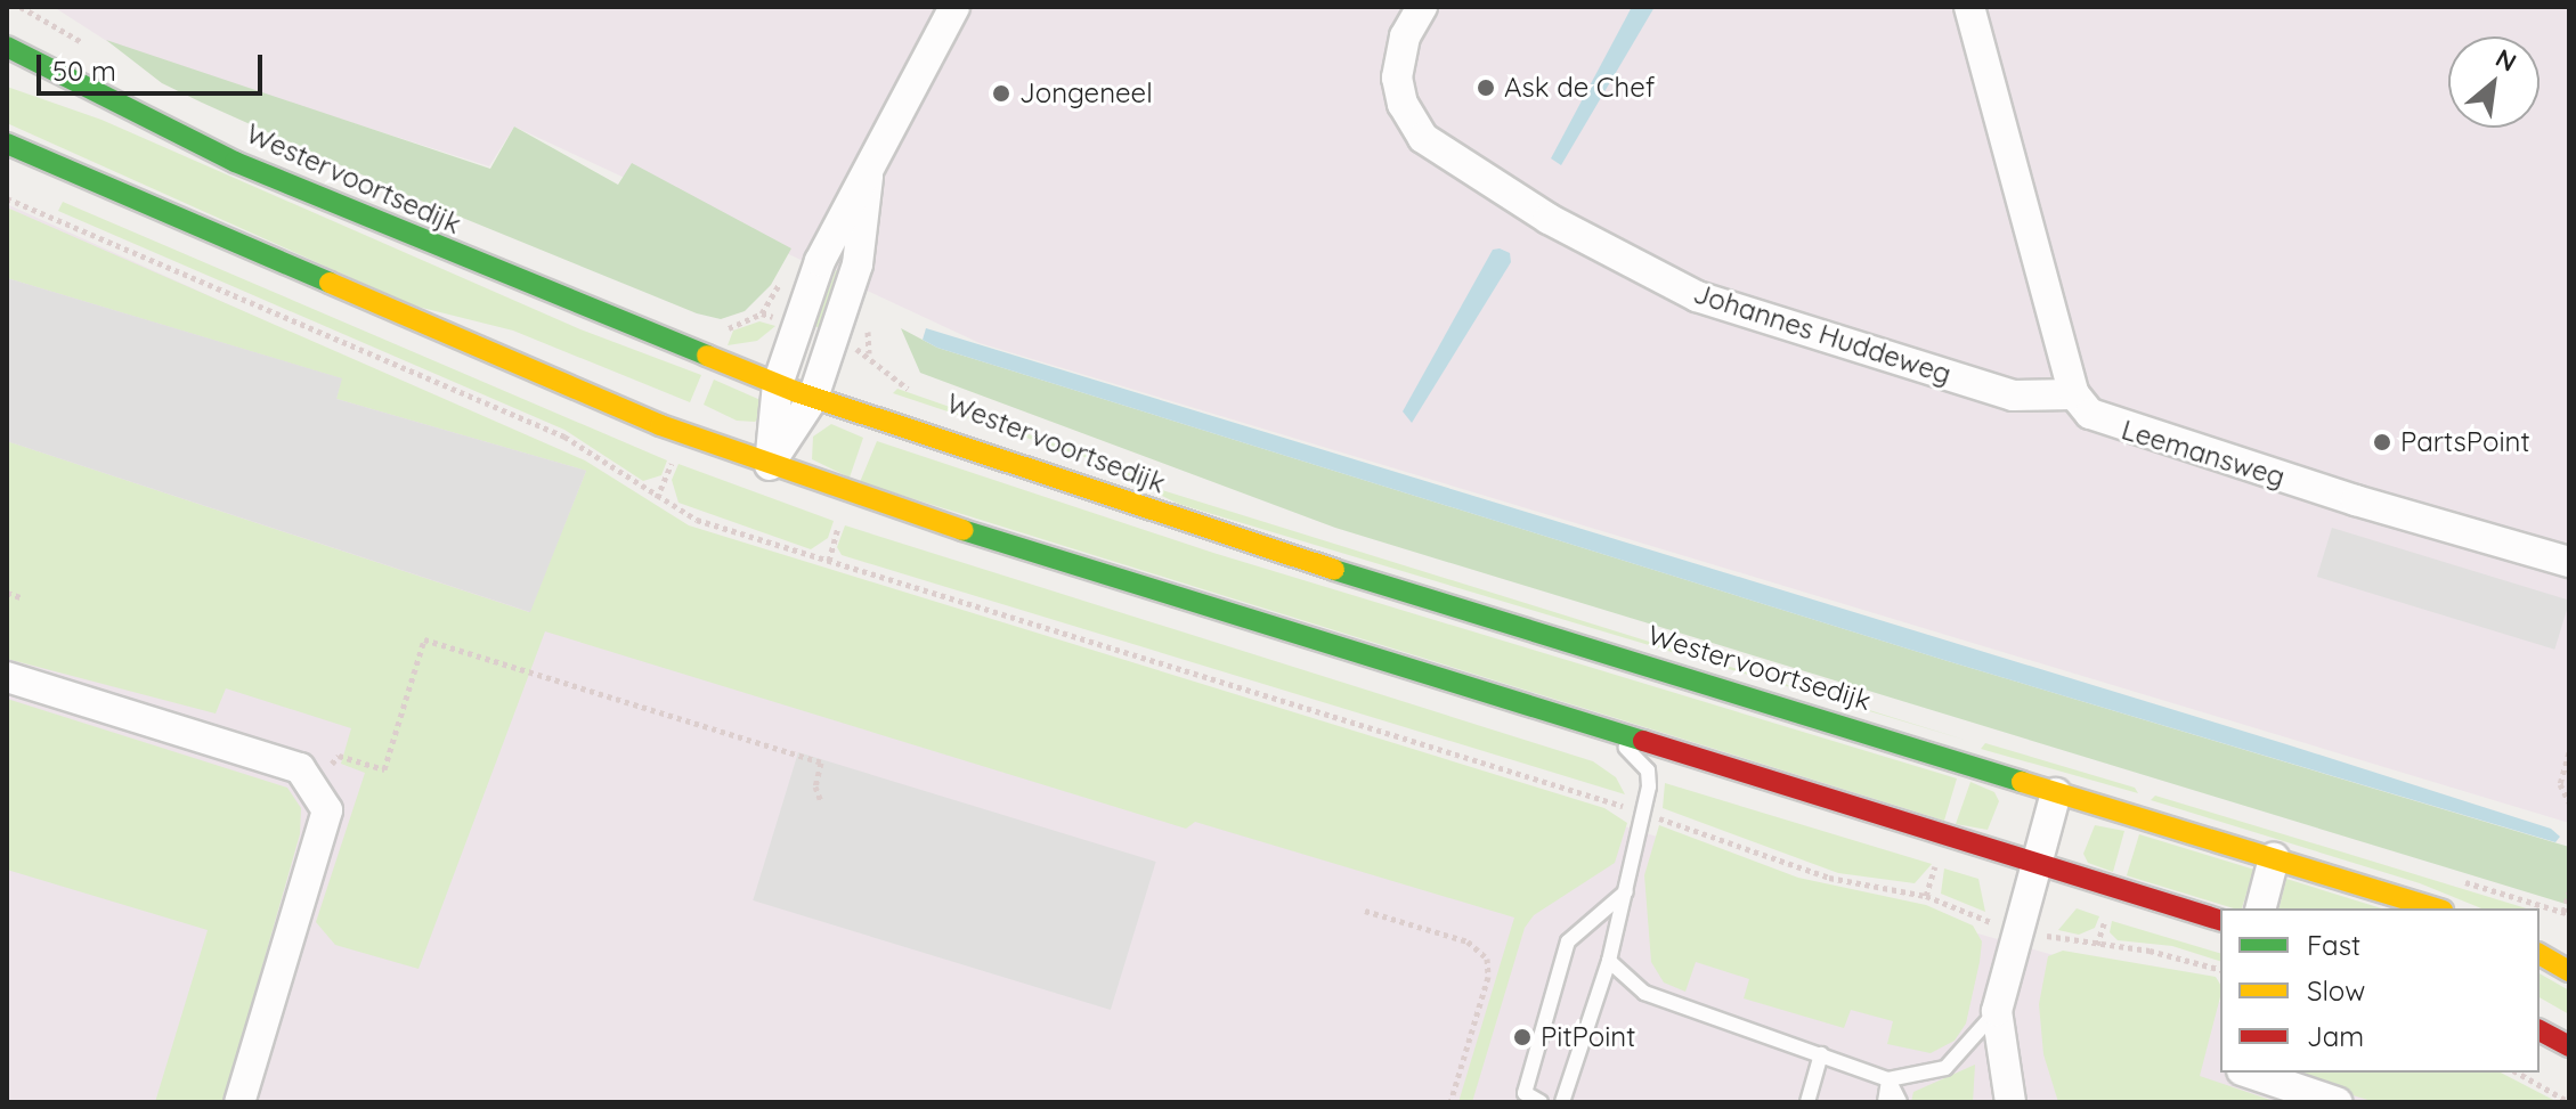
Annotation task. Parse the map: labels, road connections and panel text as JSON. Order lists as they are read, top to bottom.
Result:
{
  "streets": {
    "main road": ["Westervoortsedijk"],
    "street": ["Johannes Huddeweg", "Leemansweg"]
  },
  "crossings": [
    ["Johannes Huddeweg", "Leemansweg"]
  ],
  "places": [
    "Ask de Chef",
    "Jongeneel",
    "PartsPoint",
    "PitPoint"
  ],
  "legend": ["Fast", "Slow", "Jam"],
  "scale_bar": "50 m",
  "north": "top right"
}
